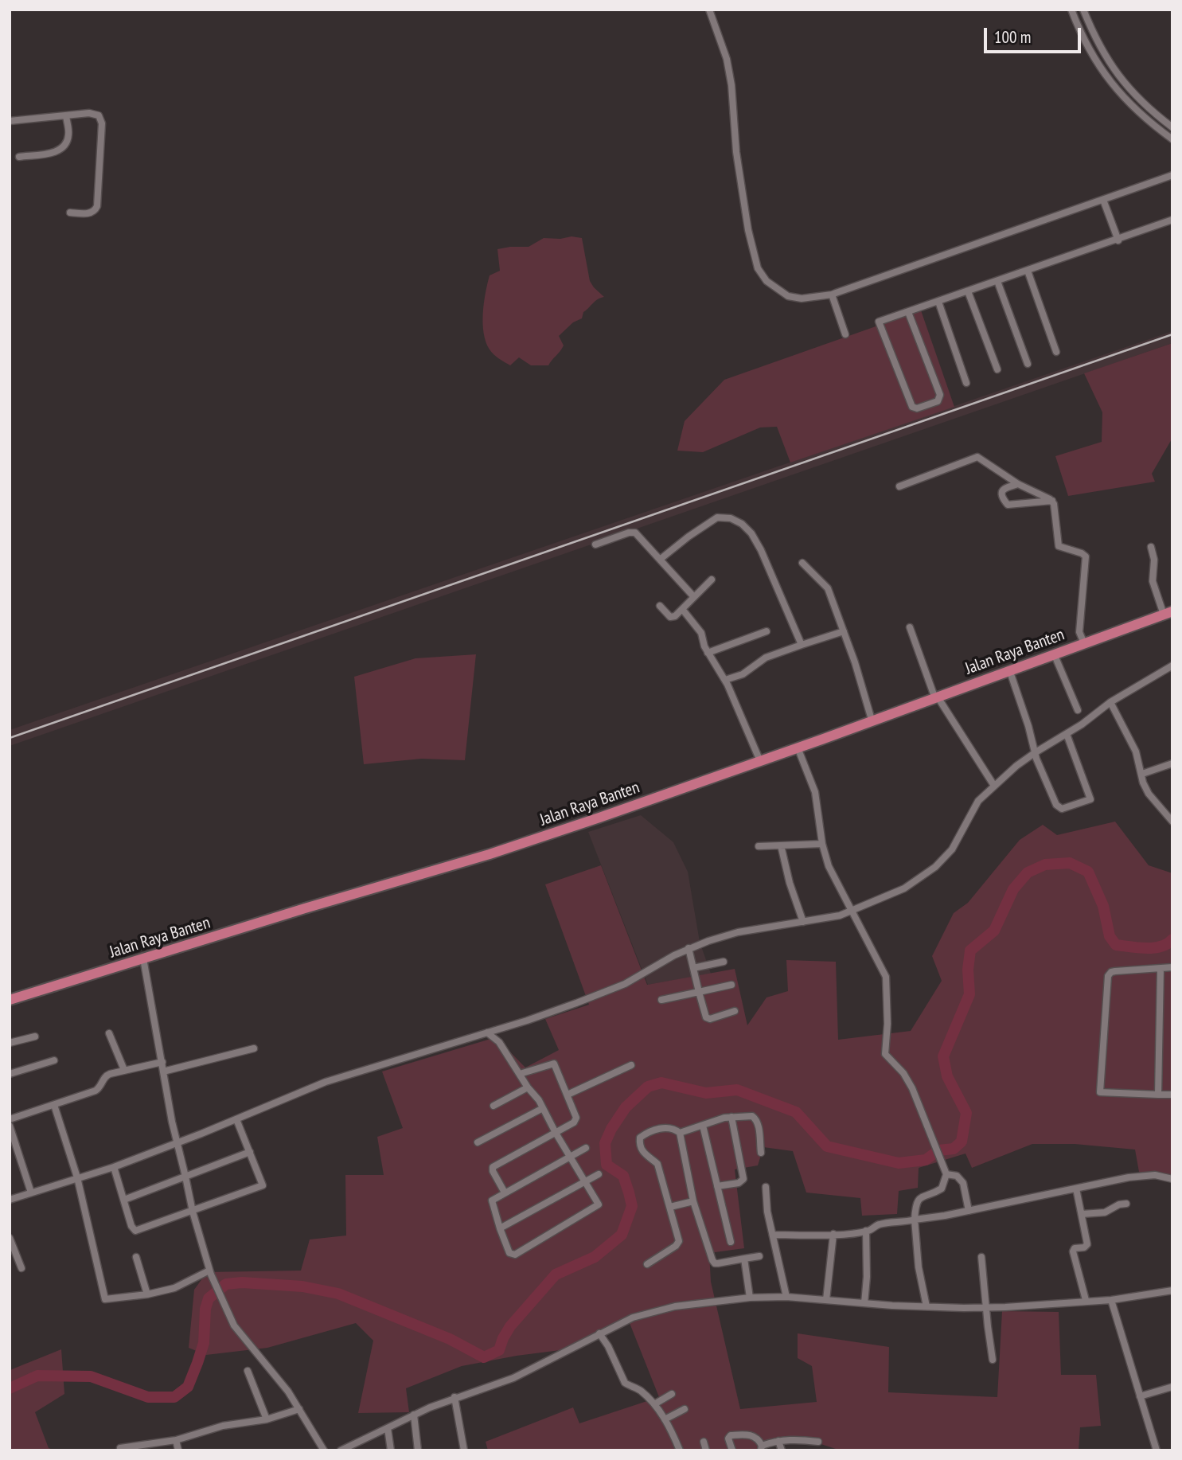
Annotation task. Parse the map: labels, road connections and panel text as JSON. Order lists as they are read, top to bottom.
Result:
{
  "streets": {
    "main road": ["Jalan Raya Banten"]
  },
  "scale_bar": "100 m"
}
